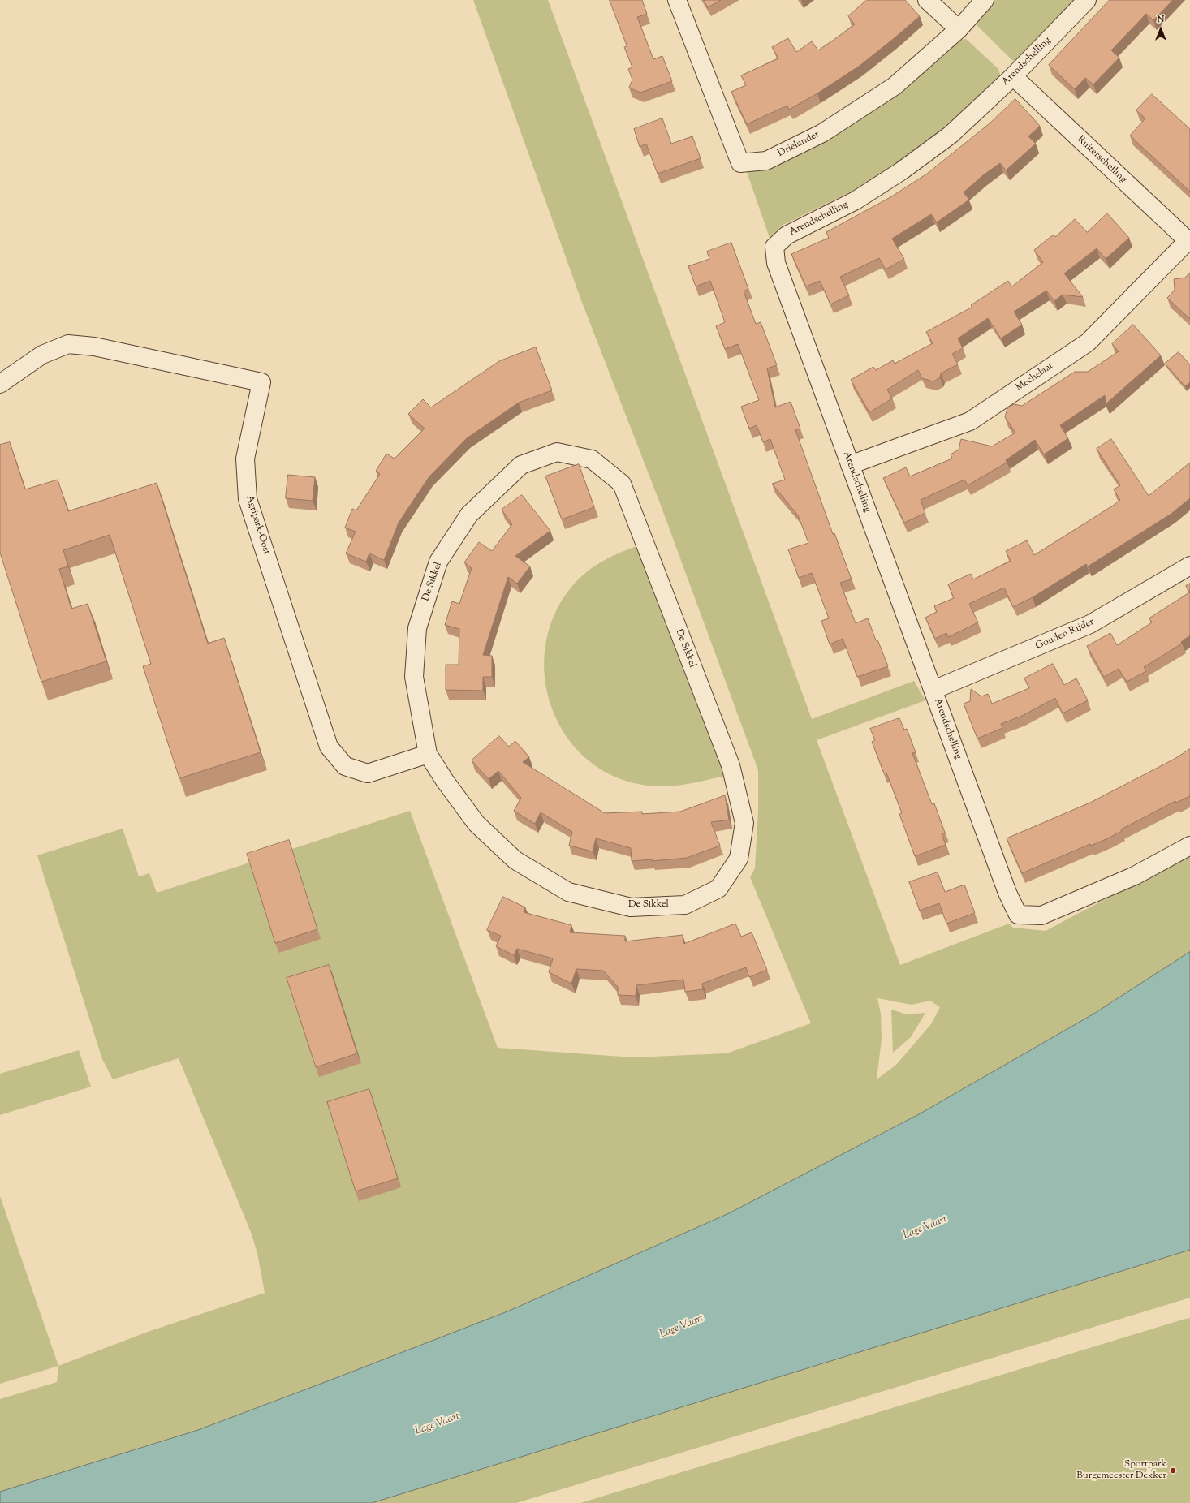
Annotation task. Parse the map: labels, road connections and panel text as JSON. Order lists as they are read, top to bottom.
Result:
{
  "streets": {
    "street": [
      "Arendschelling",
      "Drielander",
      "Ruiterschelling",
      "Mechelaar",
      "Agripark-Oost",
      "De Sikkel",
      "Gouden Rijder"
    ]
  },
  "crossings": [
    ["Arendschelling", "Ruiterschelling"],
    ["Arendschelling", "Mechelaar"],
    ["Arendschelling", "Gouden Rijder"],
    ["Ruiterschelling", "Mechelaar"],
    ["Agripark-Oost", "De Sikkel"]
  ],
  "water": ["Lage Vaart"],
  "places": ["Sportpark Burgemeester Dekker"],
  "north": "top"
}
